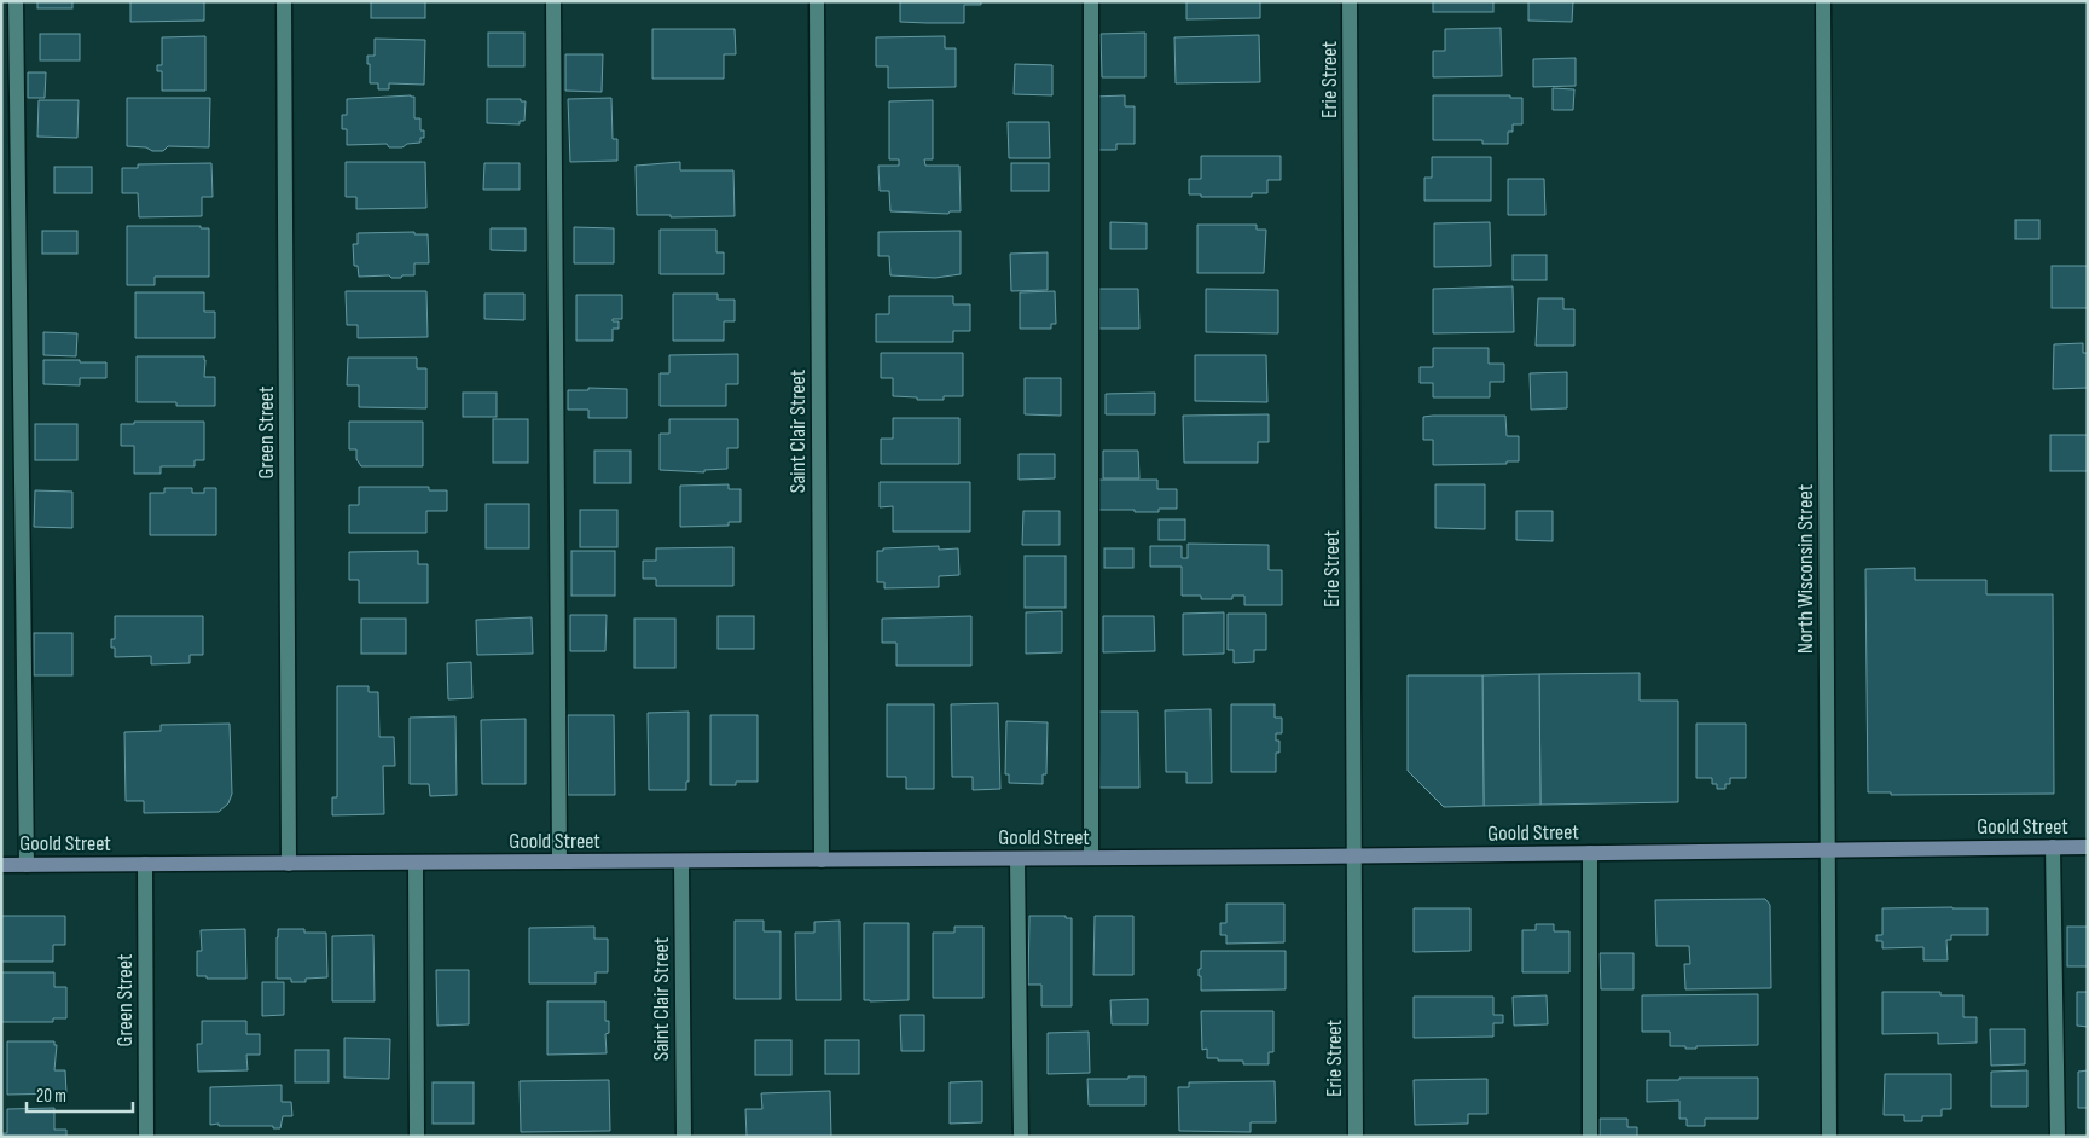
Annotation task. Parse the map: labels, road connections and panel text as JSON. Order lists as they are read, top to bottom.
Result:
{
  "streets": {
    "street": [
      "Erie Street",
      "Saint Clair Street",
      "Green Street",
      "North Wisconsin Street",
      "Goold Street"
    ]
  },
  "crossings": [
    ["Erie Street", "Goold Street"],
    ["Saint Clair Street", "Goold Street"],
    ["Green Street", "Goold Street"],
    ["North Wisconsin Street", "Goold Street"]
  ],
  "scale_bar": "20 m"
}
